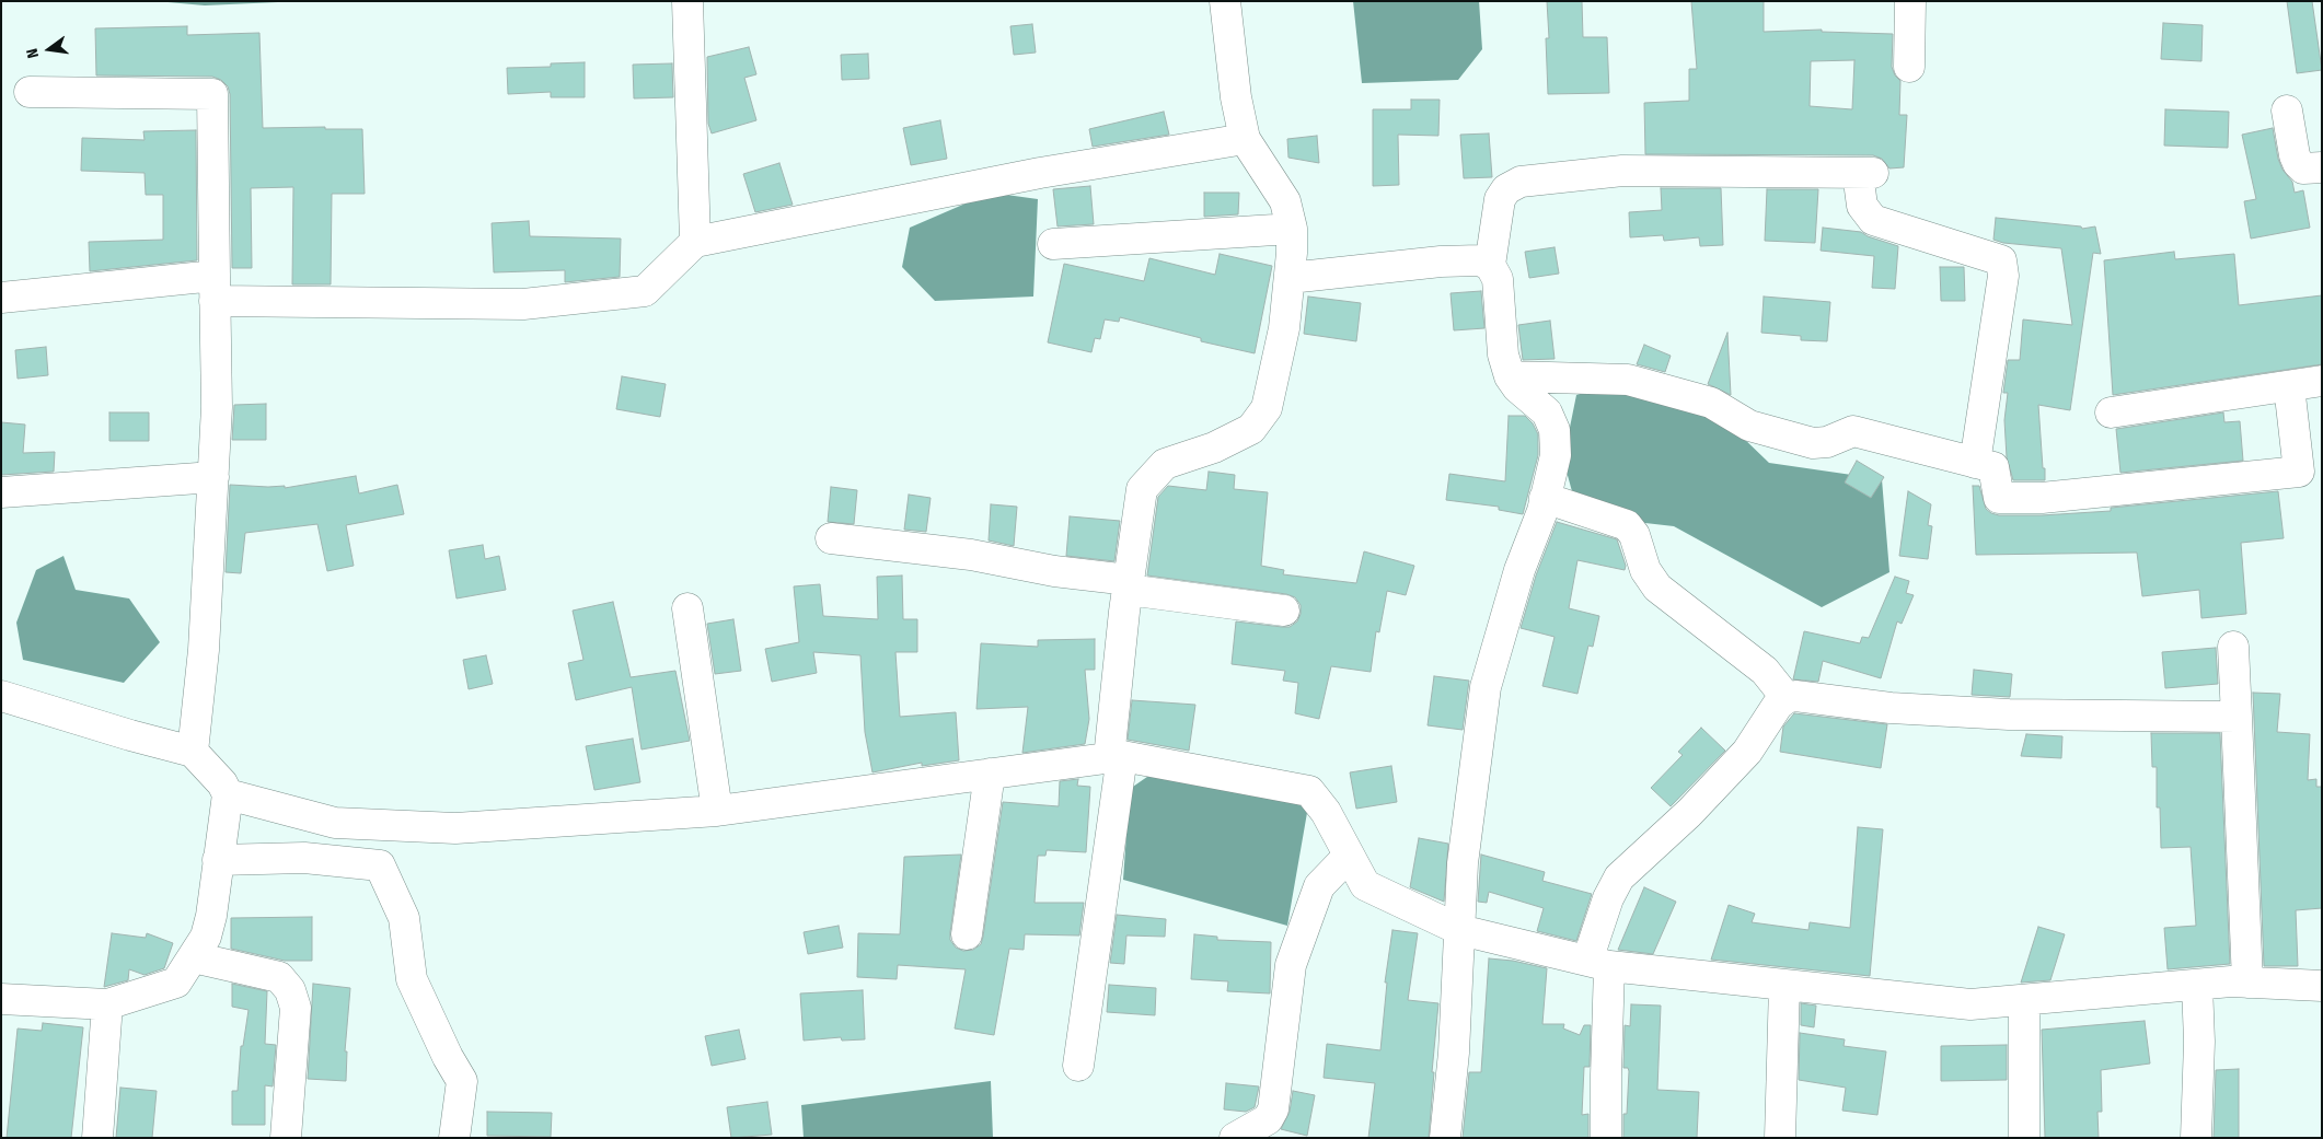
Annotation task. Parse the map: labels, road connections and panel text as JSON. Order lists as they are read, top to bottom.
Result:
{
  "north": "left"
}
